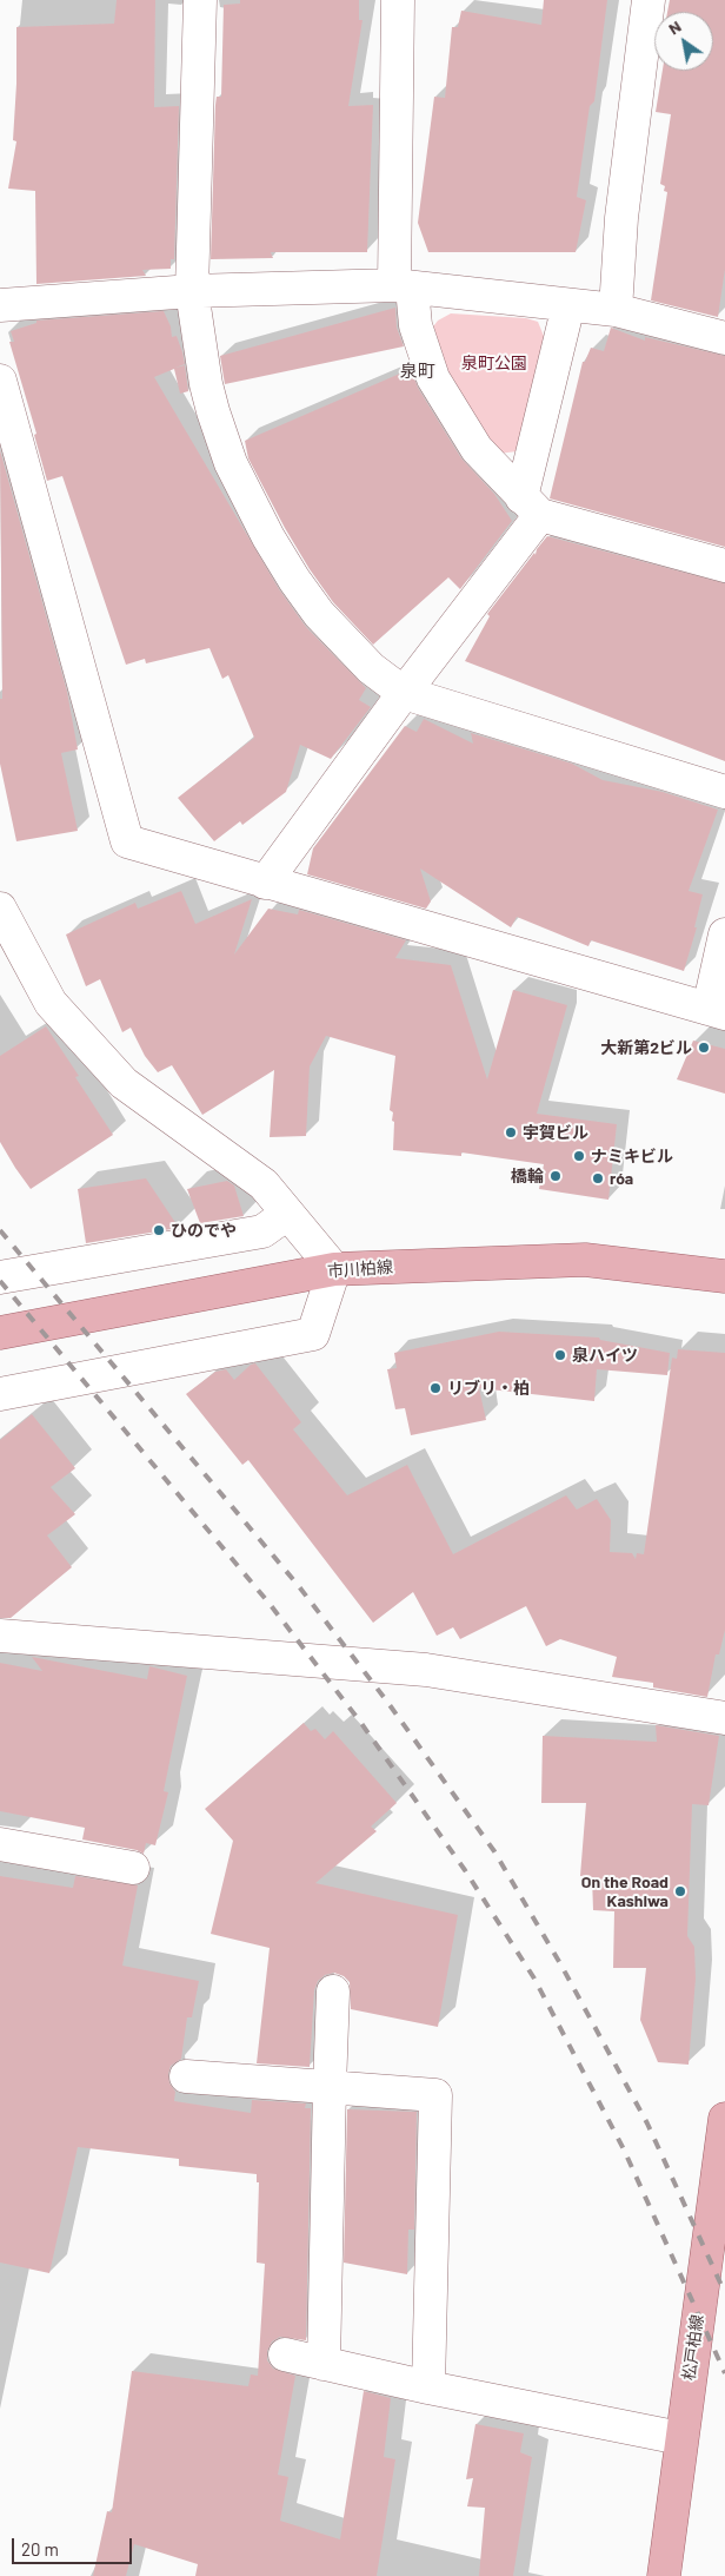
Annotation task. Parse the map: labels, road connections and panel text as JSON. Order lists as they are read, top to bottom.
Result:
{
  "streets": {
    "main road": ["市川柏線", "松戸柏線"]
  },
  "districts": ["泉町"],
  "parks": ["泉町公園"],
  "places": [
    "大新第2ビル",
    "宇賀ビル",
    "ナミキビル",
    "橋輪",
    "róa",
    "ひのでや",
    "泉ハイツ",
    "リブリ・柏",
    "On the Road Kashiwa"
  ],
  "scale_bar": "20 m",
  "north": "top left"
}
